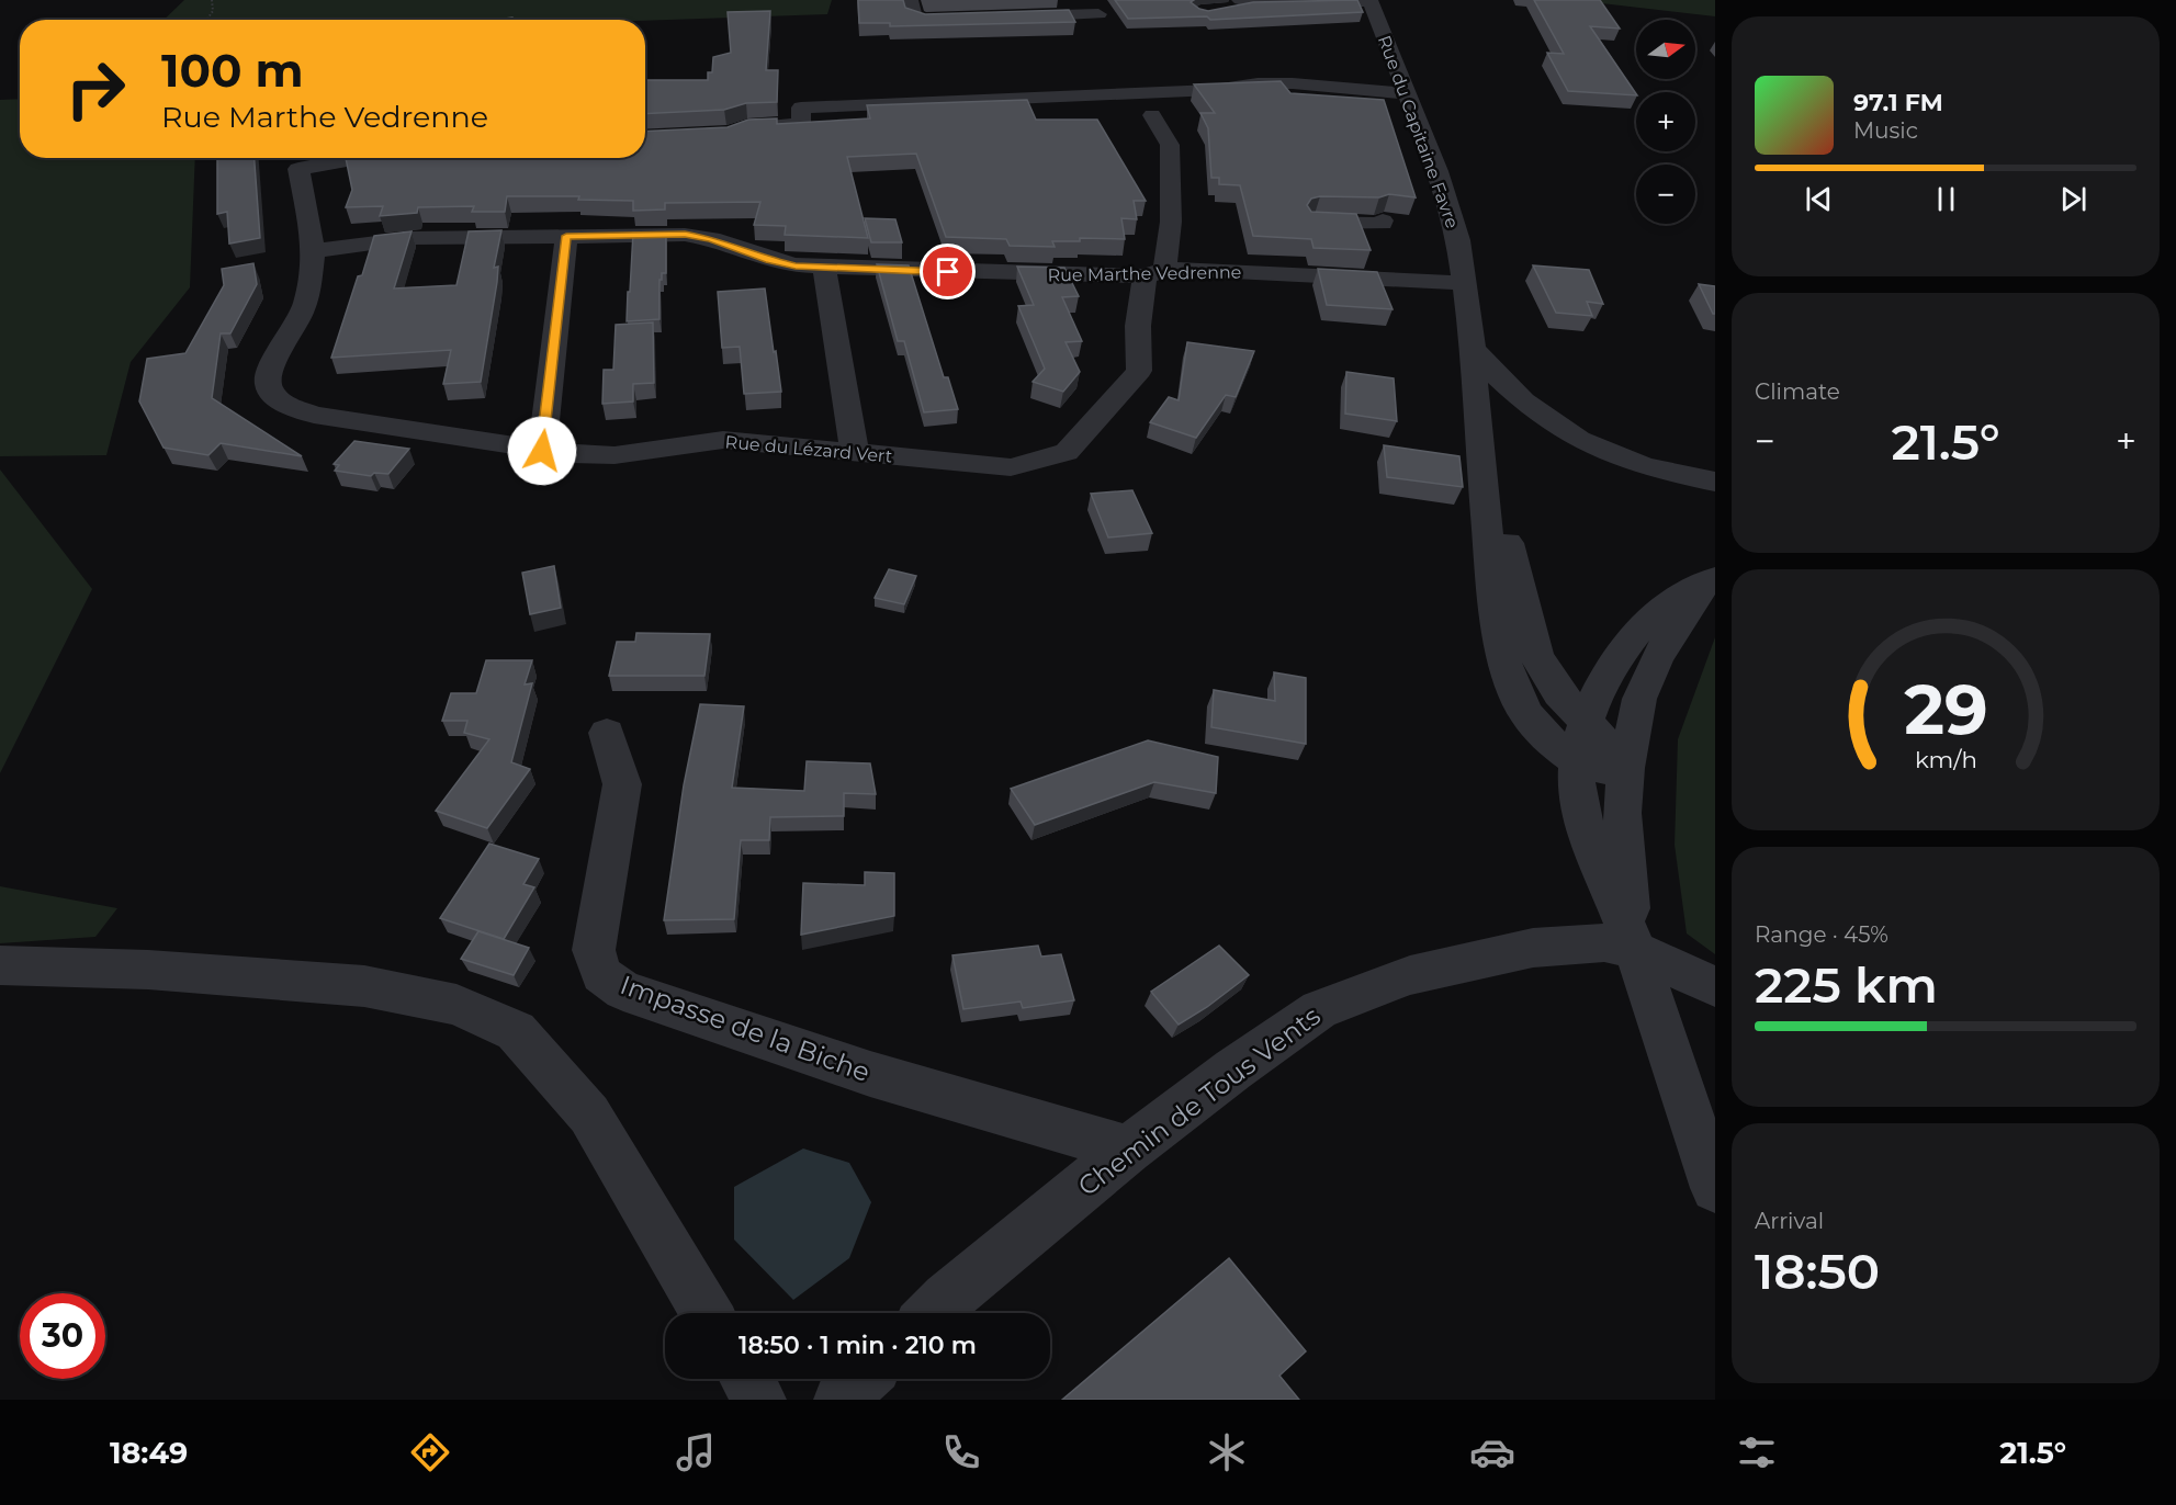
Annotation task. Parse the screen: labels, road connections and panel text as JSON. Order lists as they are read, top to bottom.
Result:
{
  "streets": {
    "street": [
      "Rue du Capitaine Favre",
      "Rue Marthe Vedrenne",
      "Rue du Lézard Vert",
      "Impasse de la Biche",
      "Chemin de Tous Vents"
    ]
  },
  "crossings": [
    ["Rue du Capitaine Favre", "Rue Marthe Vedrenne"],
    ["Rue Marthe Vedrenne", "Rue du Lézard Vert"],
    ["Impasse de la Biche", "Chemin de Tous Vents"]
  ],
  "north": "right",
  "page": {
    "map_buttons": ["+", "−"],
    "turn": ["100 m", "Rue Marthe Vedrenne"],
    "song": ["97.1 FM", "Music"],
    "tile": [
      "Climate",
      ["Range · 45%", "225 km"],
      ["Arrival", "18:50"]
    ],
    "heat": ["−", "21.5°", "+"],
    "limit": "30",
    "trip": "18:50 · 1 min · 210 m",
    "tabs": ["18:49", "21.5°"],
    "gauge": ["29", "km/h"]
  }
}
